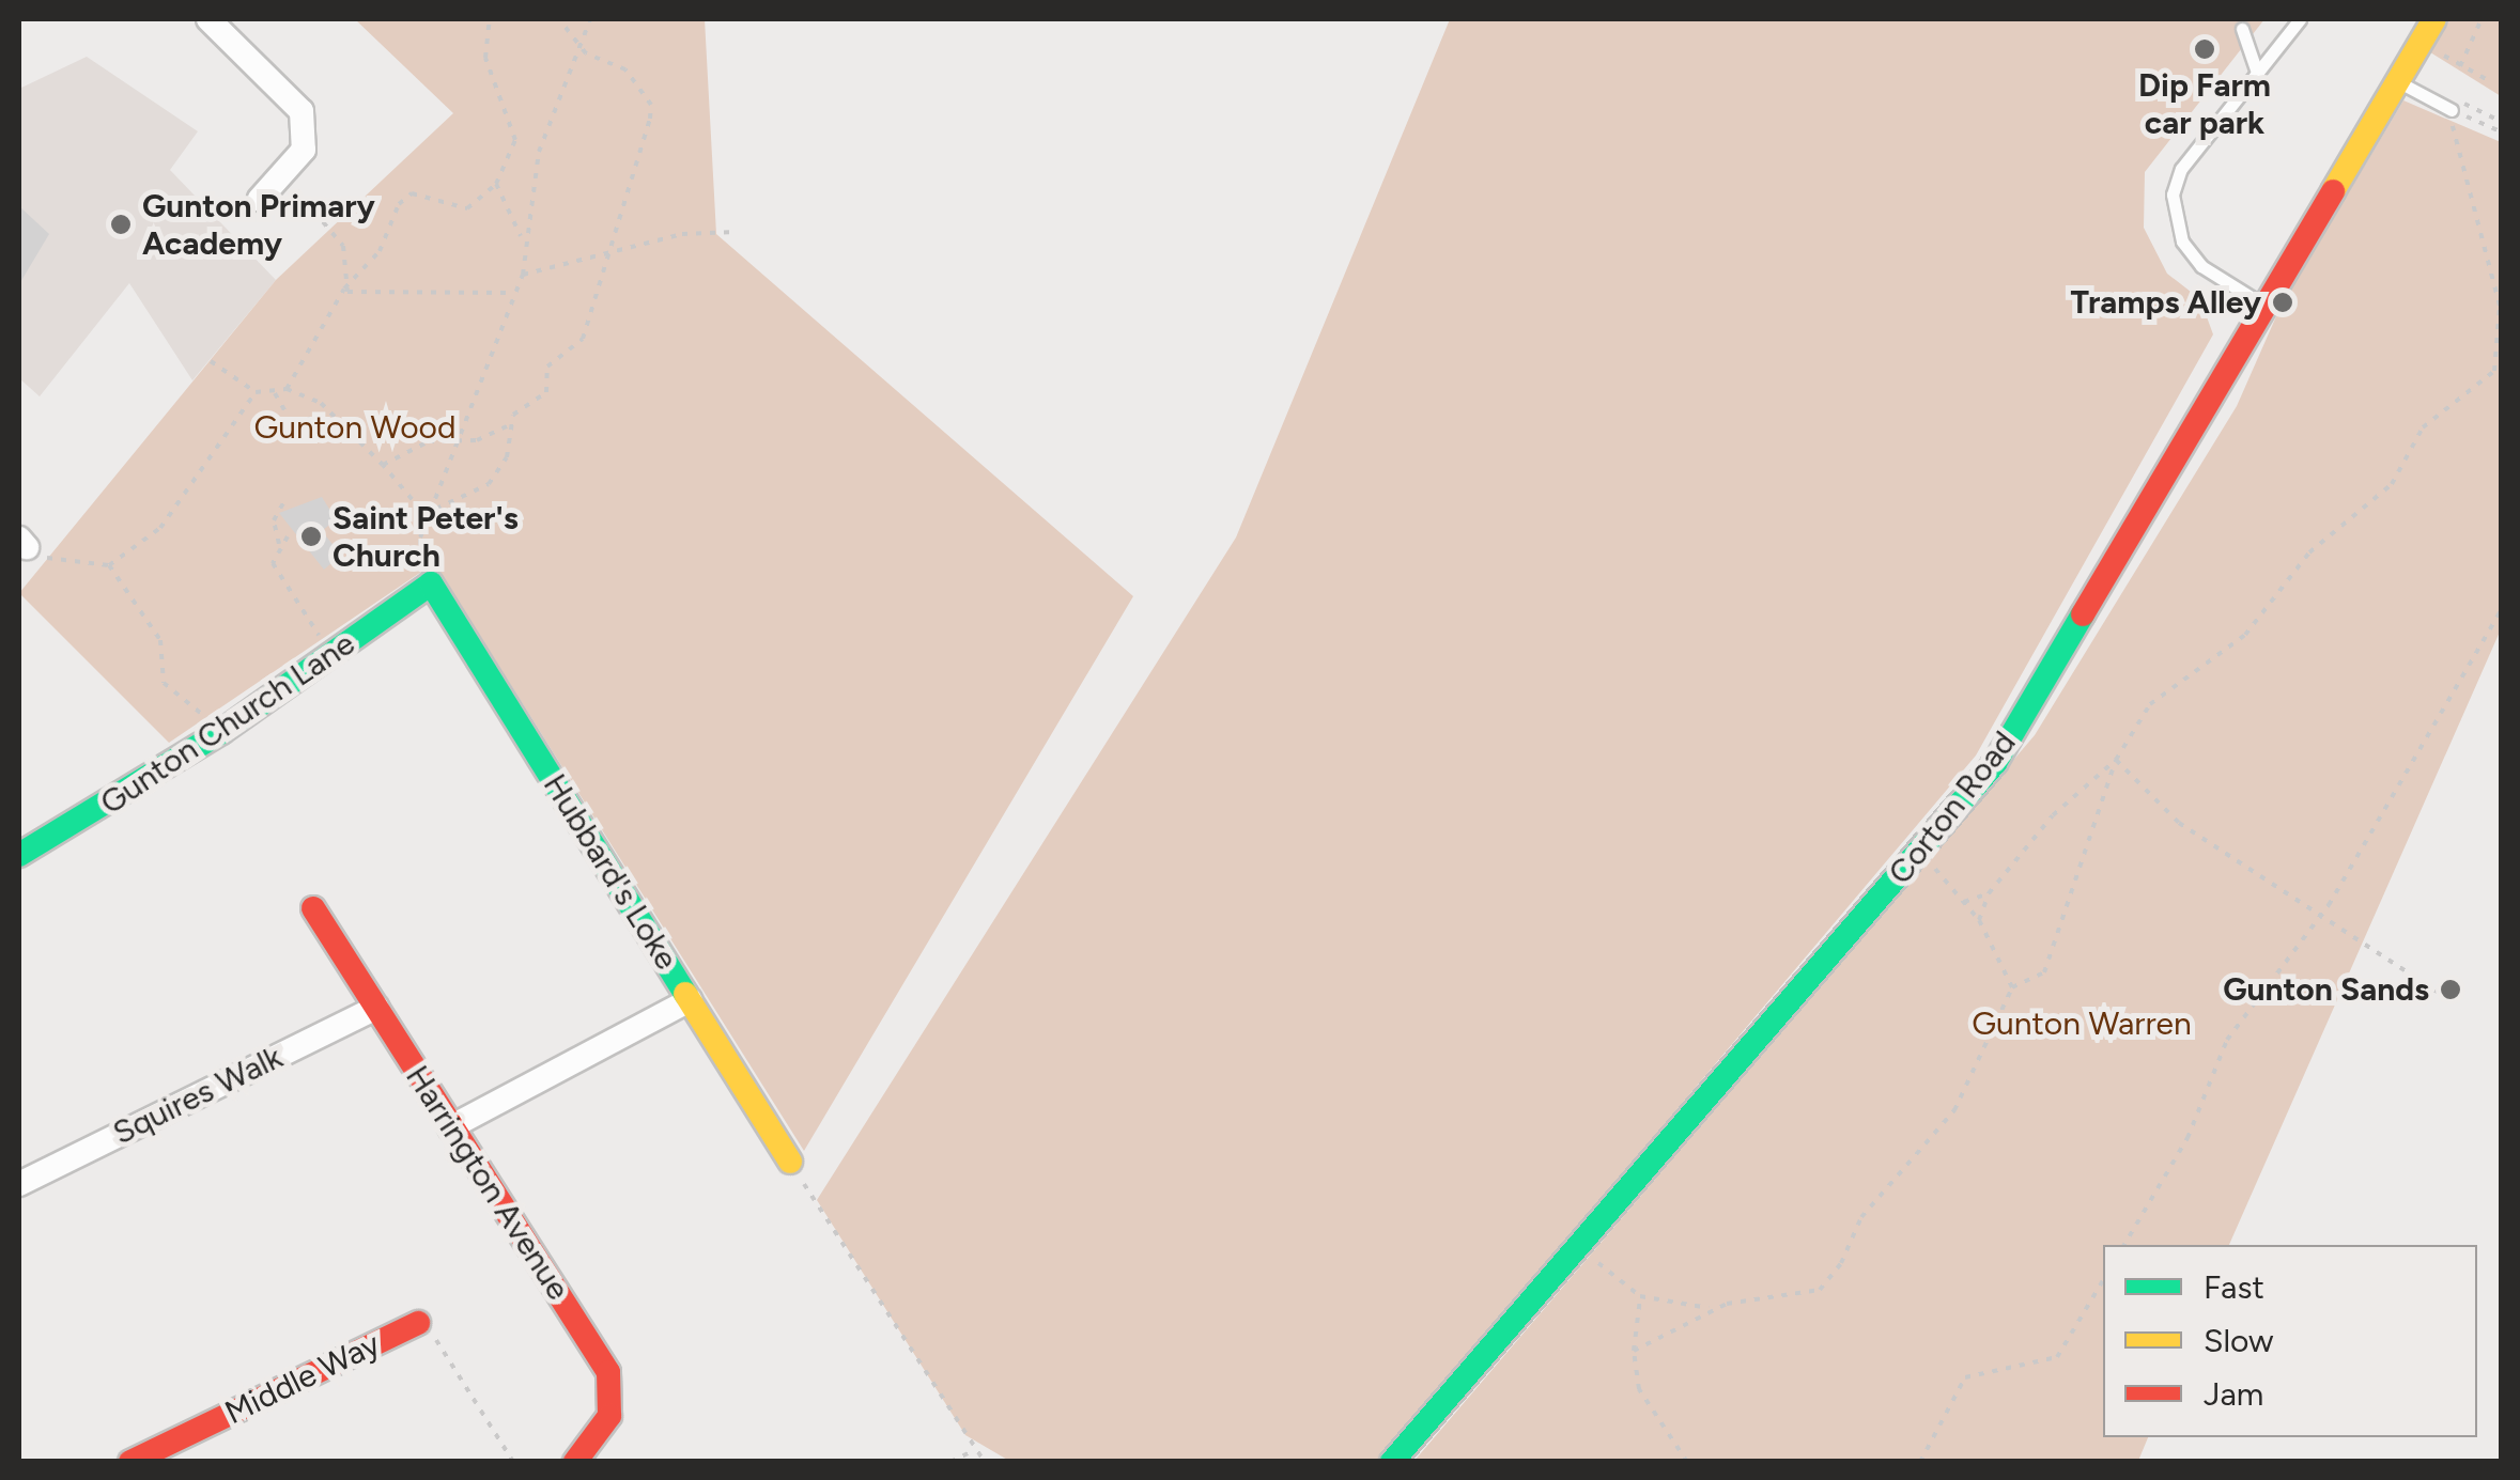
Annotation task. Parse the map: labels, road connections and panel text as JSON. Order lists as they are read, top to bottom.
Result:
{
  "streets": {
    "street": [
      "Gunton Church Lane",
      "Corton Road",
      "Hubbard's Loke",
      "Squires Walk",
      "Harrington Avenue",
      "Middle Way"
    ]
  },
  "crossings": [
    ["Gunton Church Lane", "Hubbard's Loke"],
    ["Squires Walk", "Harrington Avenue"]
  ],
  "parks": ["Gunton Wood", "Gunton Warren"],
  "places": [
    "Dip Farm car park",
    "Gunton Primary Academy",
    "Tramps Alley",
    "Saint Peter's Church",
    "Gunton Sands"
  ],
  "legend": ["Fast", "Slow", "Jam"]
}
